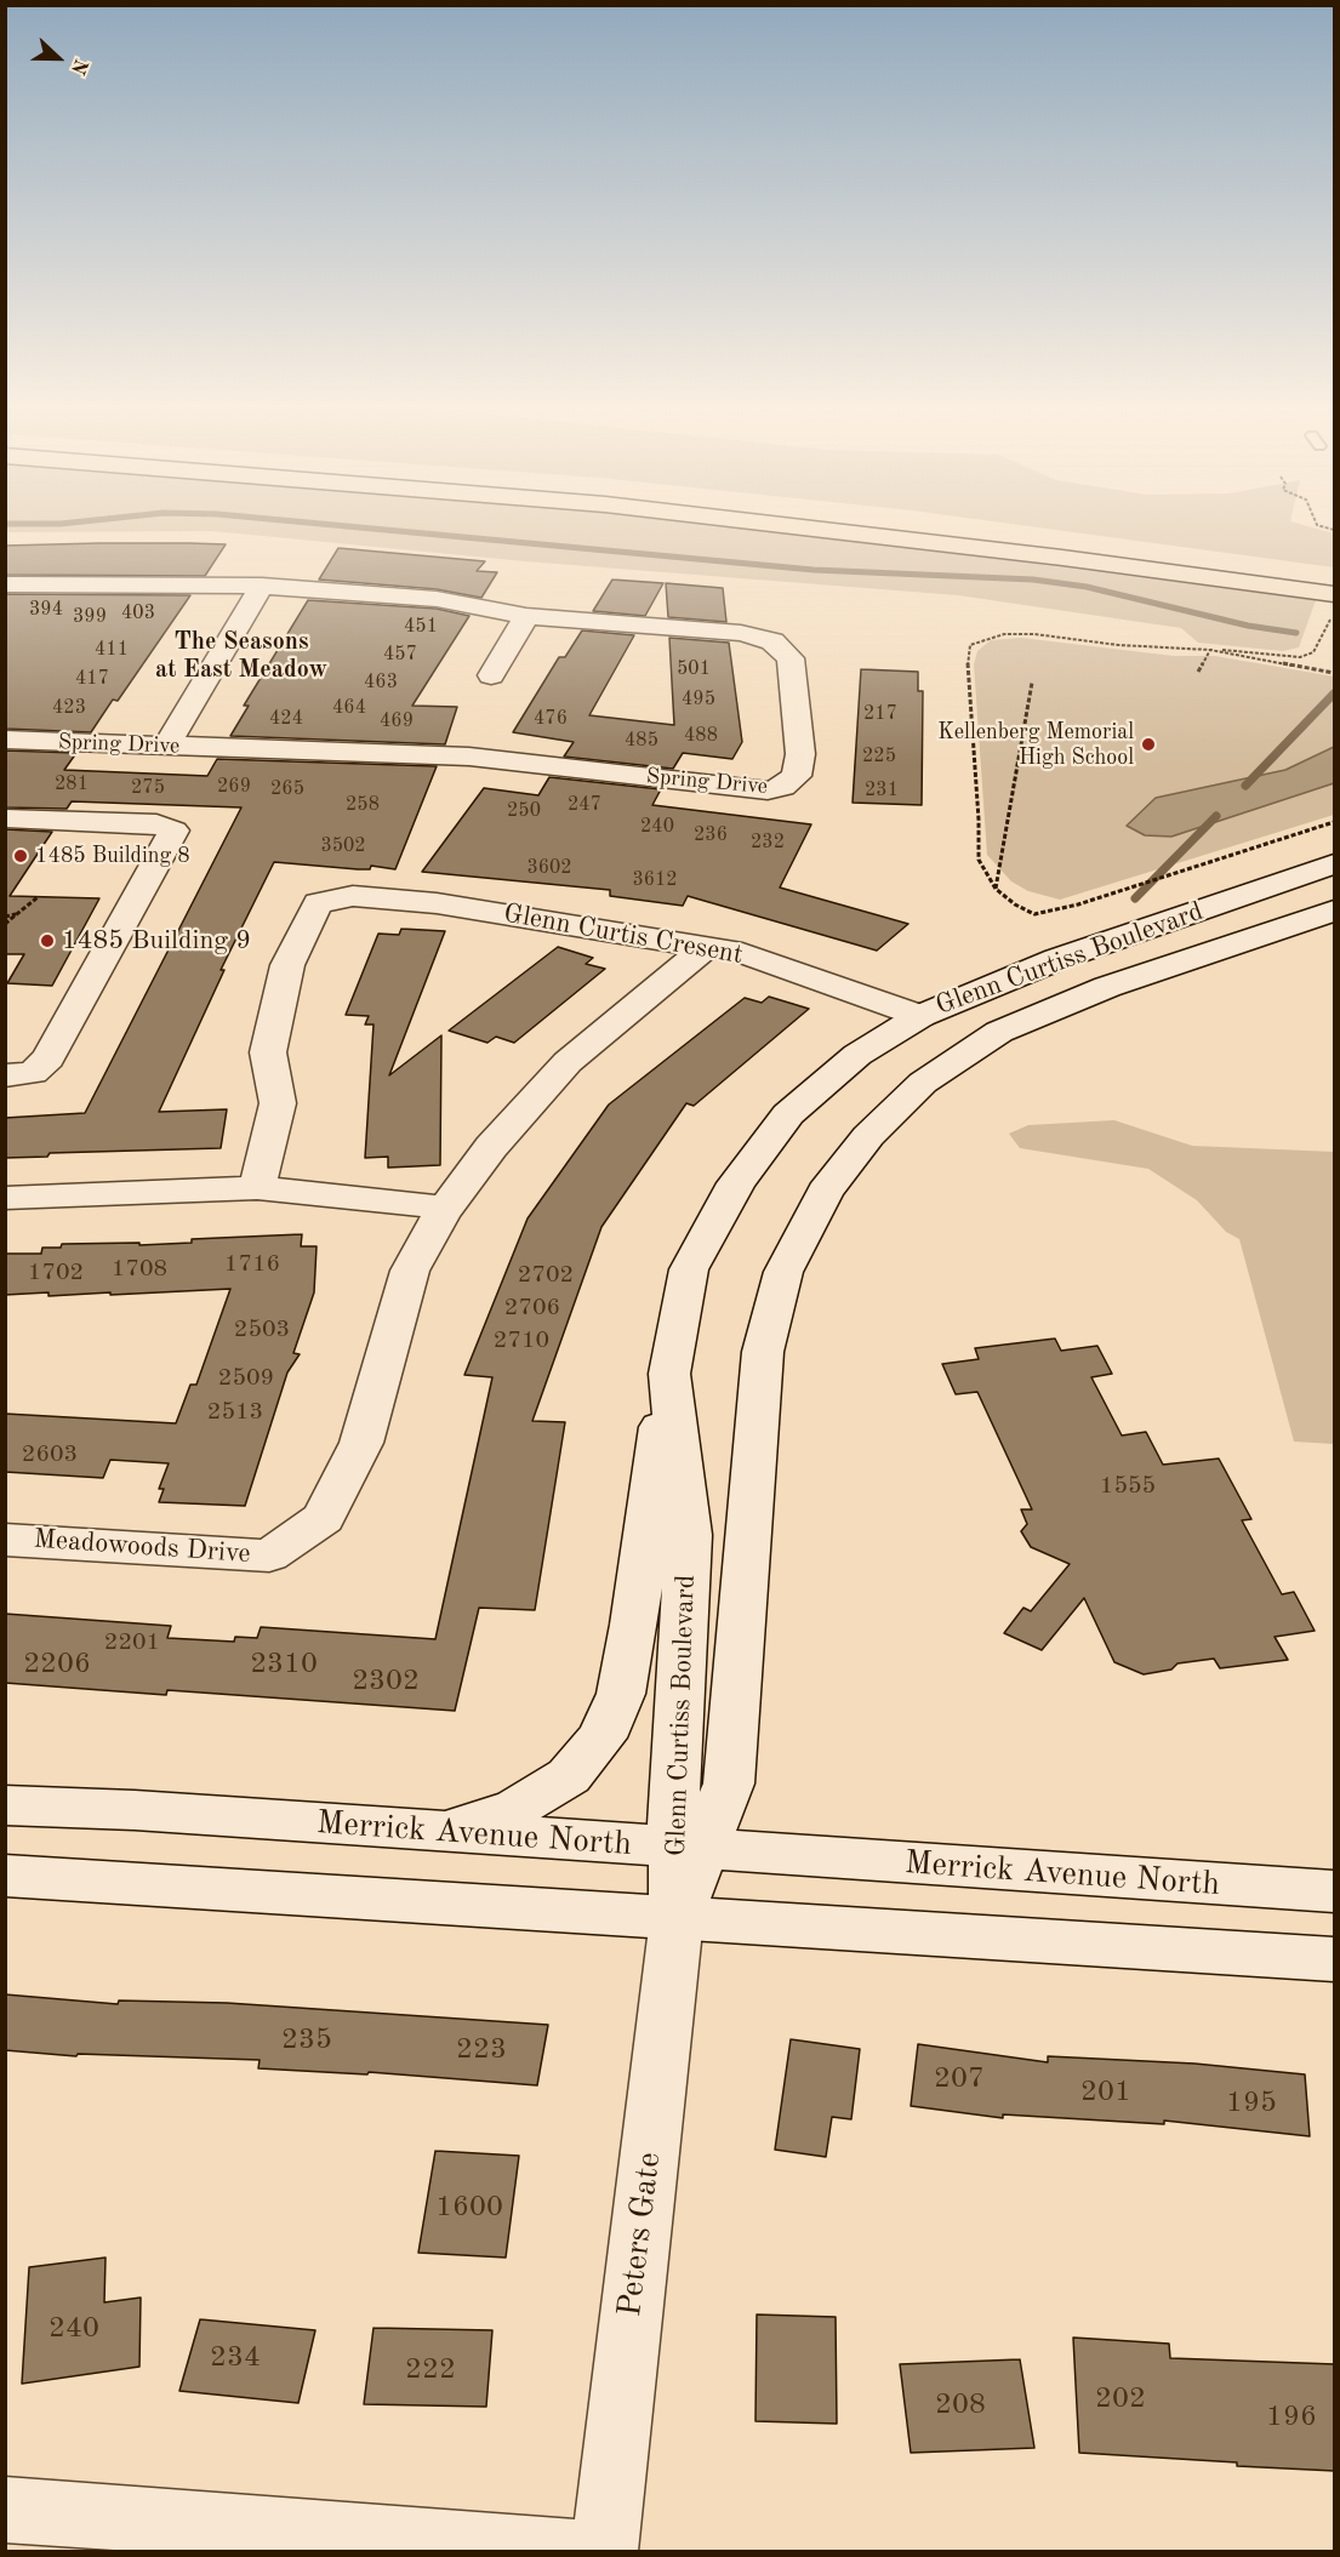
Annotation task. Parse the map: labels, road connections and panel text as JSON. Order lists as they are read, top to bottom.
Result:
{
  "streets": {
    "street": [
      "Spring Drive",
      "Glenn Curtis Cresent",
      "Glenn Curtiss Boulevard",
      "Meadowoods Drive",
      "Merrick Avenue North",
      "Peters Gate"
    ]
  },
  "crossings": [
    ["Glenn Curtis Cresent", "Glenn Curtiss Boulevard"],
    ["Glenn Curtis Cresent", "Meadowoods Drive"],
    ["Glenn Curtiss Boulevard", "Merrick Avenue North"],
    ["Glenn Curtiss Boulevard", "Peters Gate"]
  ],
  "districts": ["The Seasons at East Meadow"],
  "places": ["Kellenberg Memorial High School", "1485 Building 8", "1485 Building 9"],
  "house_numbers": [
    "394",
    "403",
    "399",
    "451",
    "411",
    "457",
    "501",
    "417",
    "463",
    "495",
    "423",
    "464",
    "217",
    "424",
    "476",
    "469",
    "488",
    "485",
    "225",
    "281",
    "269",
    "275",
    "265",
    "231",
    "258",
    "247",
    "250",
    "240",
    "236",
    "232",
    "3502",
    "3602",
    "3612",
    "1716",
    "1708",
    "1702",
    "2702",
    "2706",
    "2503",
    "2710",
    "2509",
    "2513",
    "2603",
    "1555",
    "2201",
    "2206",
    "2310",
    "2302",
    "235",
    "223",
    "207",
    "201",
    "195",
    "1600",
    "240",
    "234",
    "222",
    "202",
    "208",
    "196"
  ],
  "north": "right"
}
